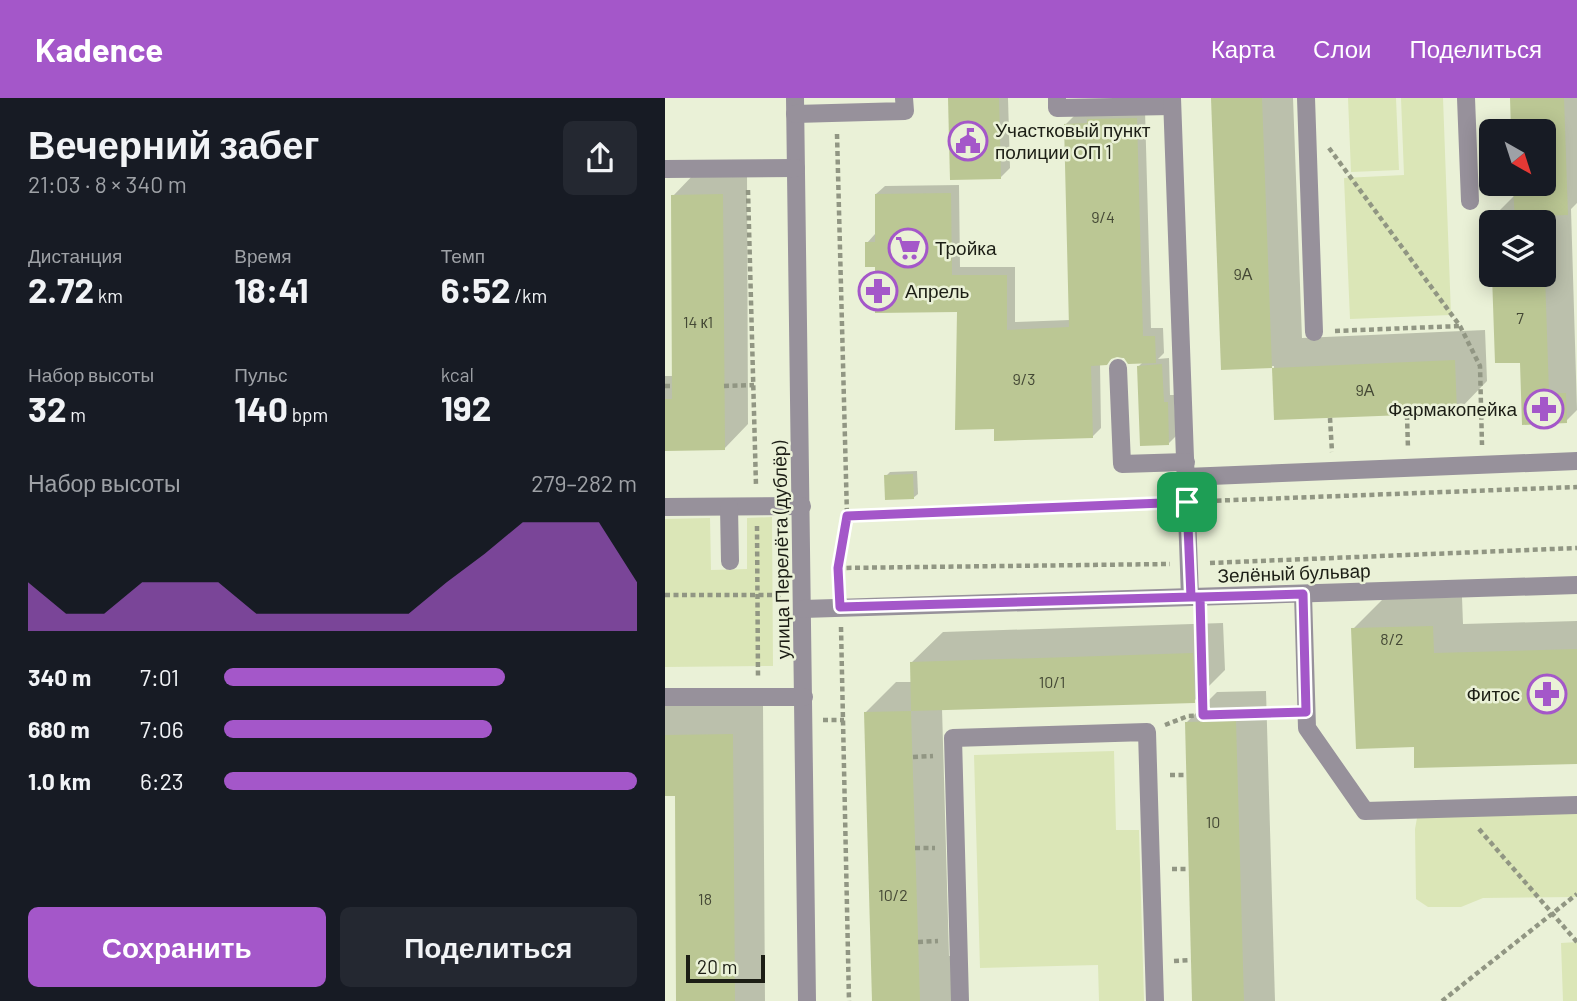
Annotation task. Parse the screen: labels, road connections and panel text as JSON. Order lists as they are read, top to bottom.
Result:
{
  "streets": {
    "street": ["улица Перелёта (дублёр)", "Зелёный бульвар"]
  },
  "crossings": [
    ["улица Перелёта (дублёр)", "Зелёный бульвар"]
  ],
  "places": {
    "public building": ["Участковый пункт полиции ОП 1"],
    "supermarket": ["Тройка"],
    "pharmacy": ["Апрель", "Фармакопейка", "Фитос"]
  },
  "house_numbers": [
    "9/4",
    "9А",
    "7",
    "14 к1",
    "9/3",
    "9А",
    "8/2",
    "10/1",
    "10",
    "10/2",
    "18"
  ],
  "scale_bar": "20 m",
  "north": "bottom right",
  "page": {
    "header": "Kadence",
    "nav": ["Карта", "Слои", "Поделиться"],
    "heading": ["Вечерний забег", "21:03 · 8 × 340 m"],
    "stats": [
      ["Дистанция", "2.72 km"],
      ["Время", "18:41"],
      ["Темп", "6:52 /km"],
      ["Набор высоты", "32 m"],
      ["Пульс", "140 bpm"],
      ["kcal", "192"]
    ],
    "chart": ["Набор высоты", "279–282 m"],
    "list": [
      {
        "name": "340 m",
        "note": "7:01"
      },
      {
        "name": "680 m",
        "note": "7:06"
      },
      {
        "name": "1.0 km",
        "note": "6:23"
      }
    ],
    "buttons": ["Сохранить", "Поделиться"],
    "scale": "20 m"
  }
}
